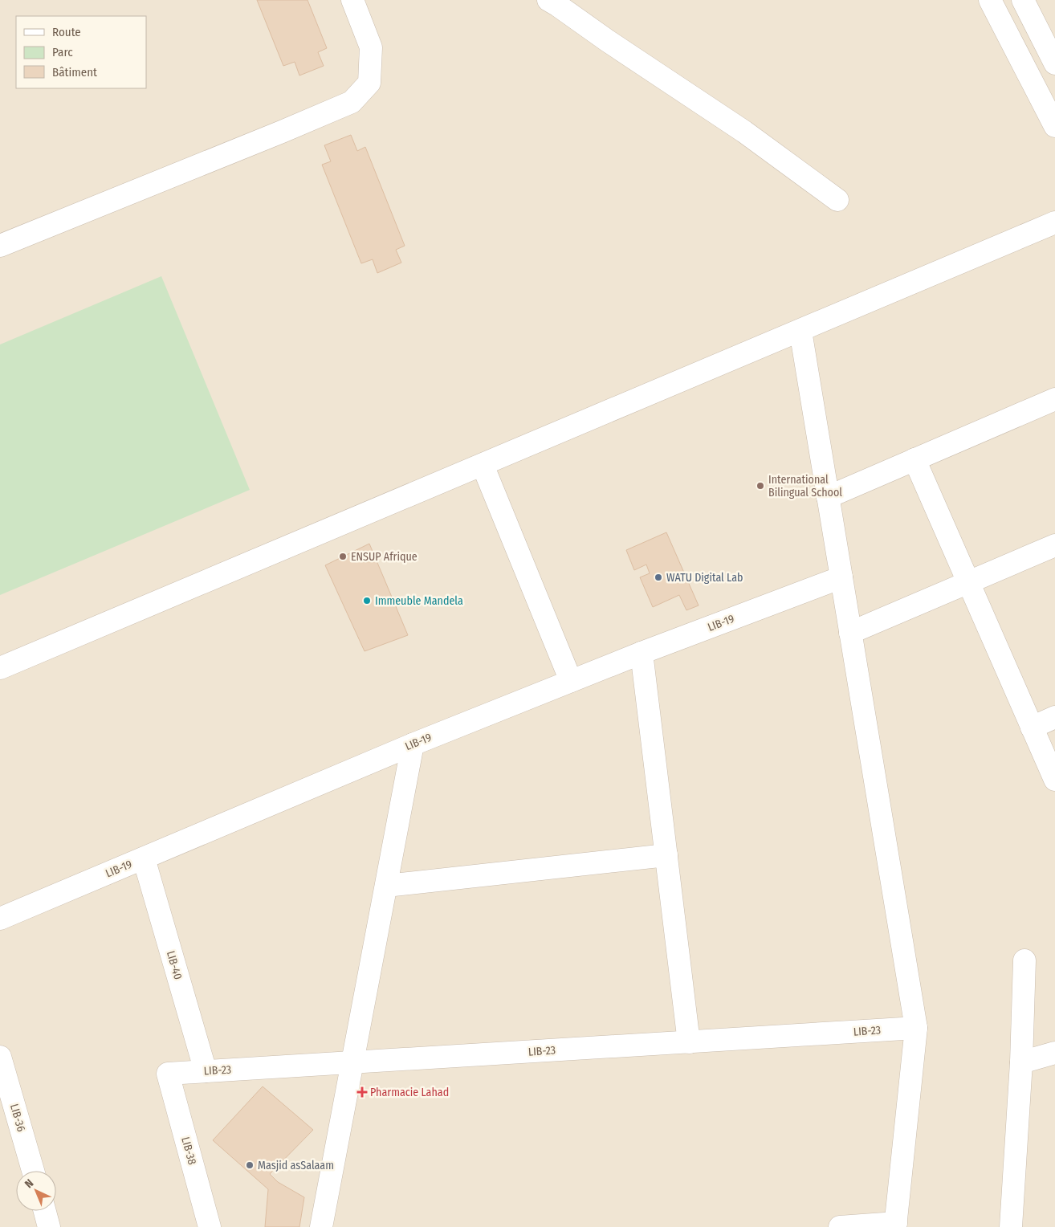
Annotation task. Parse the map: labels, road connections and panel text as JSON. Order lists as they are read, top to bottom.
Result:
{
  "streets": {
    "street": [
      "LIB-19",
      "LIB-40",
      "LIB-23",
      "LIB-36",
      "LIB-38"
    ]
  },
  "crossings": [
    ["LIB-19", "LIB-40"],
    ["LIB-40", "LIB-23"],
    ["LIB-23", "LIB-38"]
  ],
  "places": {
    "other": [
      "International Bilingual School",
      "ENSUP Afrique",
      "WATU Digital Lab",
      "Immeuble Mandela",
      "Masjid asSalaam"
    ],
    "health": ["Pharmacie Lahad"]
  },
  "legend": ["Route", "Parc", "Bâtiment"],
  "north": "top left"
}
